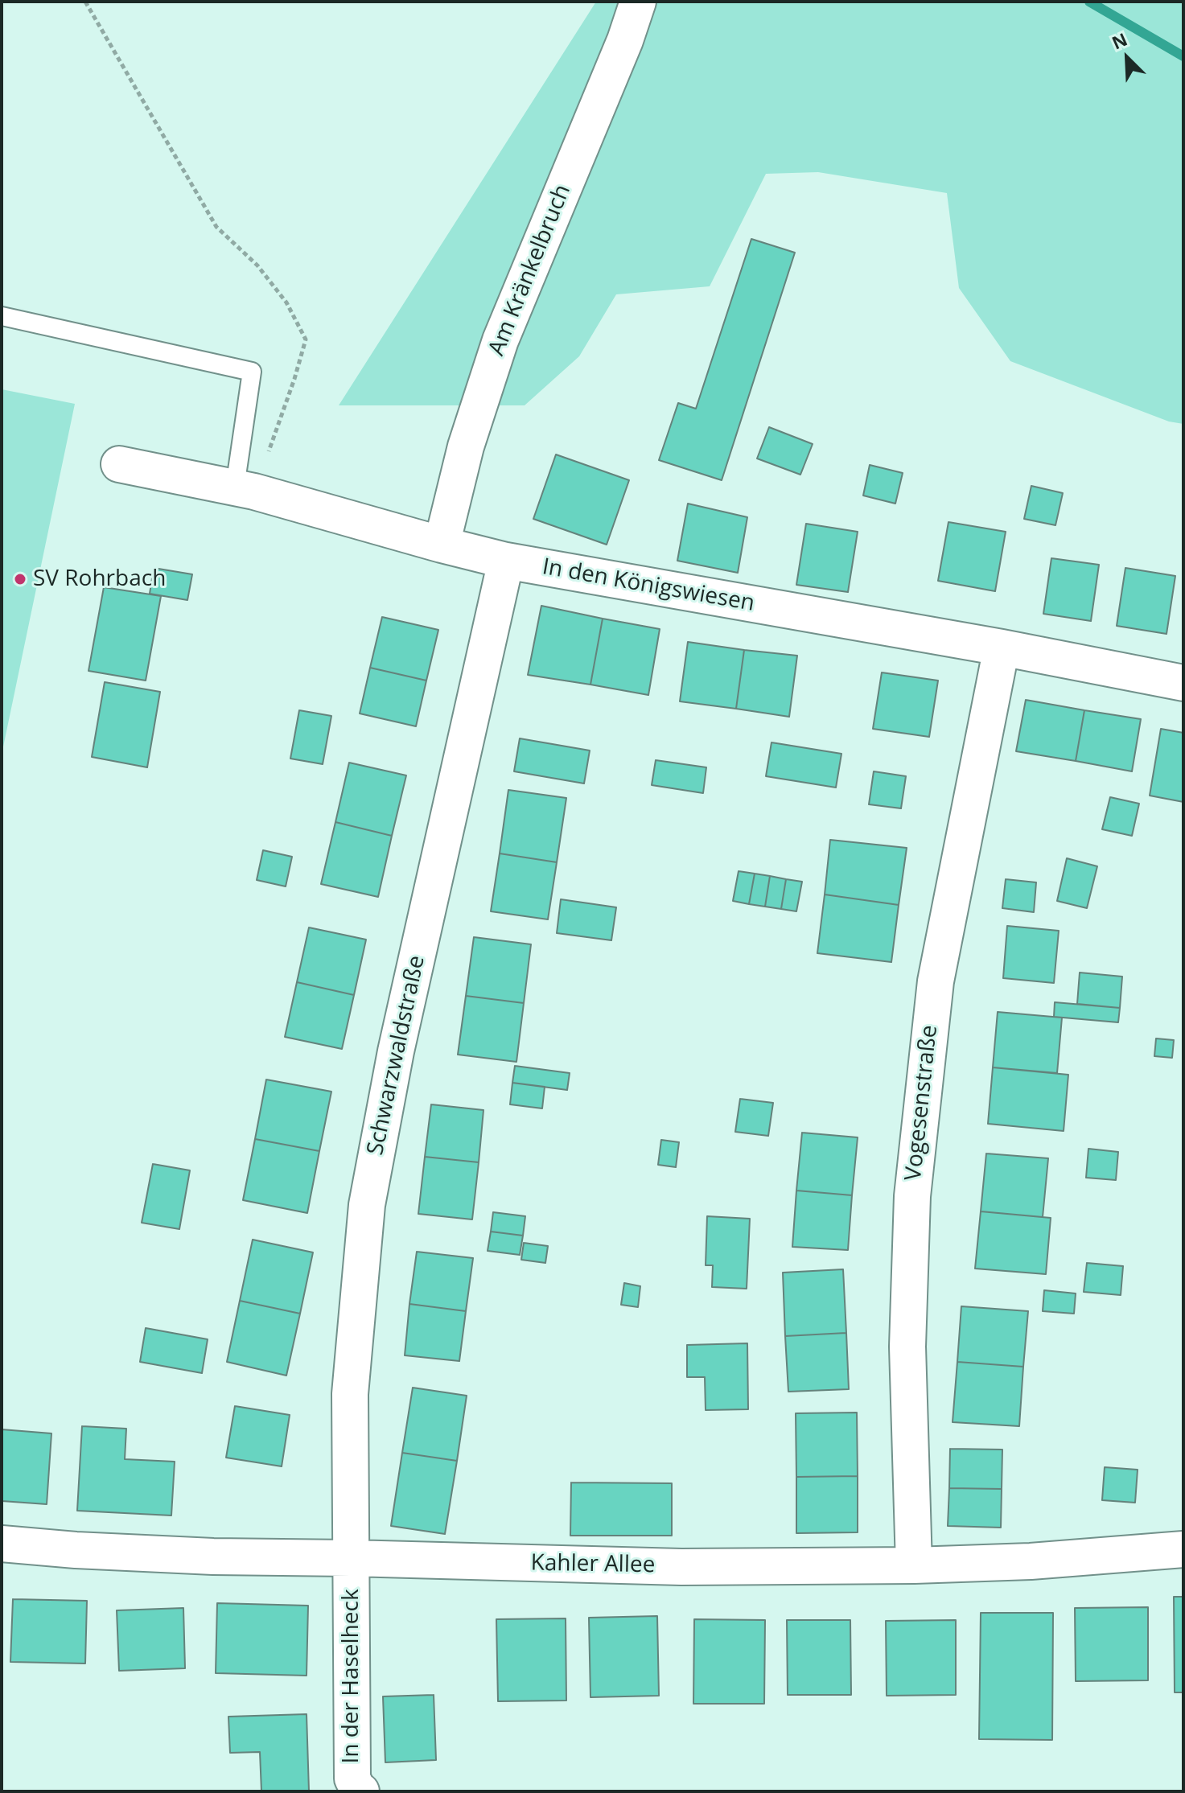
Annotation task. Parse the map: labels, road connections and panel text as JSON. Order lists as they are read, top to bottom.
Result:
{
  "streets": {
    "street": [
      "Am Kränkelbruch",
      "In den Königswiesen",
      "Schwarzwaldstraße",
      "Vogesenstraße",
      "Kahler Allee",
      "In der Haselheck"
    ]
  },
  "crossings": [
    ["Am Kränkelbruch", "In den Königswiesen"],
    ["In den Königswiesen", "Schwarzwaldstraße"],
    ["In den Königswiesen", "Vogesenstraße"],
    ["Schwarzwaldstraße", "Kahler Allee"],
    ["Schwarzwaldstraße", "In der Haselheck"],
    ["Vogesenstraße", "Kahler Allee"],
    ["Kahler Allee", "In der Haselheck"]
  ],
  "places": ["SV Rohrbach"],
  "north": "top left"
}
